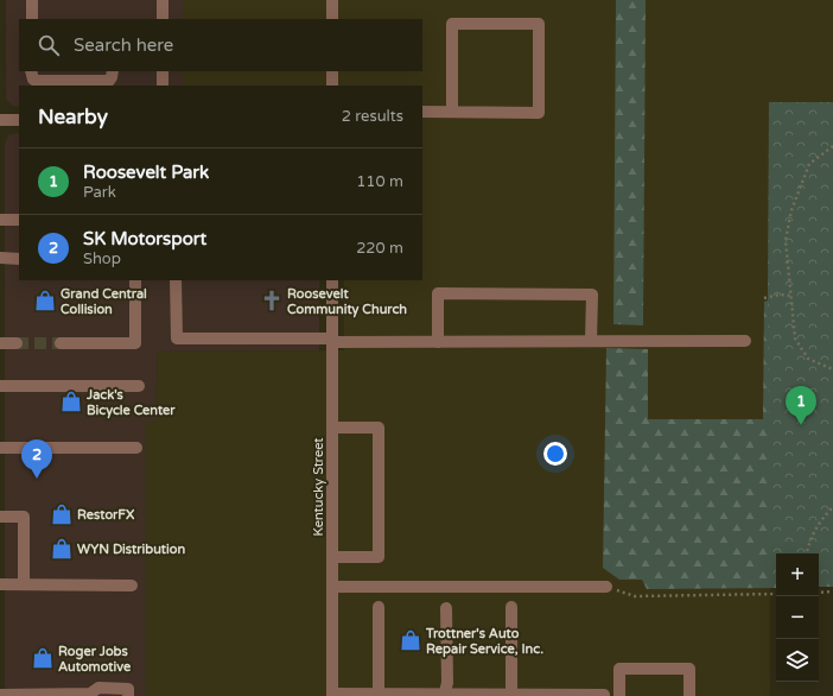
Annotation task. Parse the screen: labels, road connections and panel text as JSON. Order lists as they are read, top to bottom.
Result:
{
  "streets": {
    "street": ["Kentucky Street"]
  },
  "places": {
    "shop": [
      "Grand Central Collision",
      "Jack's Bicycle Center",
      "RestorFX",
      "WYN Distribution",
      "Trottner's Auto Repair Service, Inc.",
      "Roger Jobs Automotive"
    ],
    "church": ["Roosevelt Community Church"]
  },
  "page": {
    "search": "Search here",
    "heading": ["Nearby", "2 results"],
    "list": [
      {
        "mark": "1",
        "name": "Roosevelt Park",
        "note": "Park",
        "value": "110 m"
      },
      {
        "mark": "2",
        "name": "SK Motorsport",
        "note": "Shop",
        "value": "220 m"
      }
    ],
    "pins": ["1", "2"],
    "map_buttons": ["+", "−"]
  }
}
